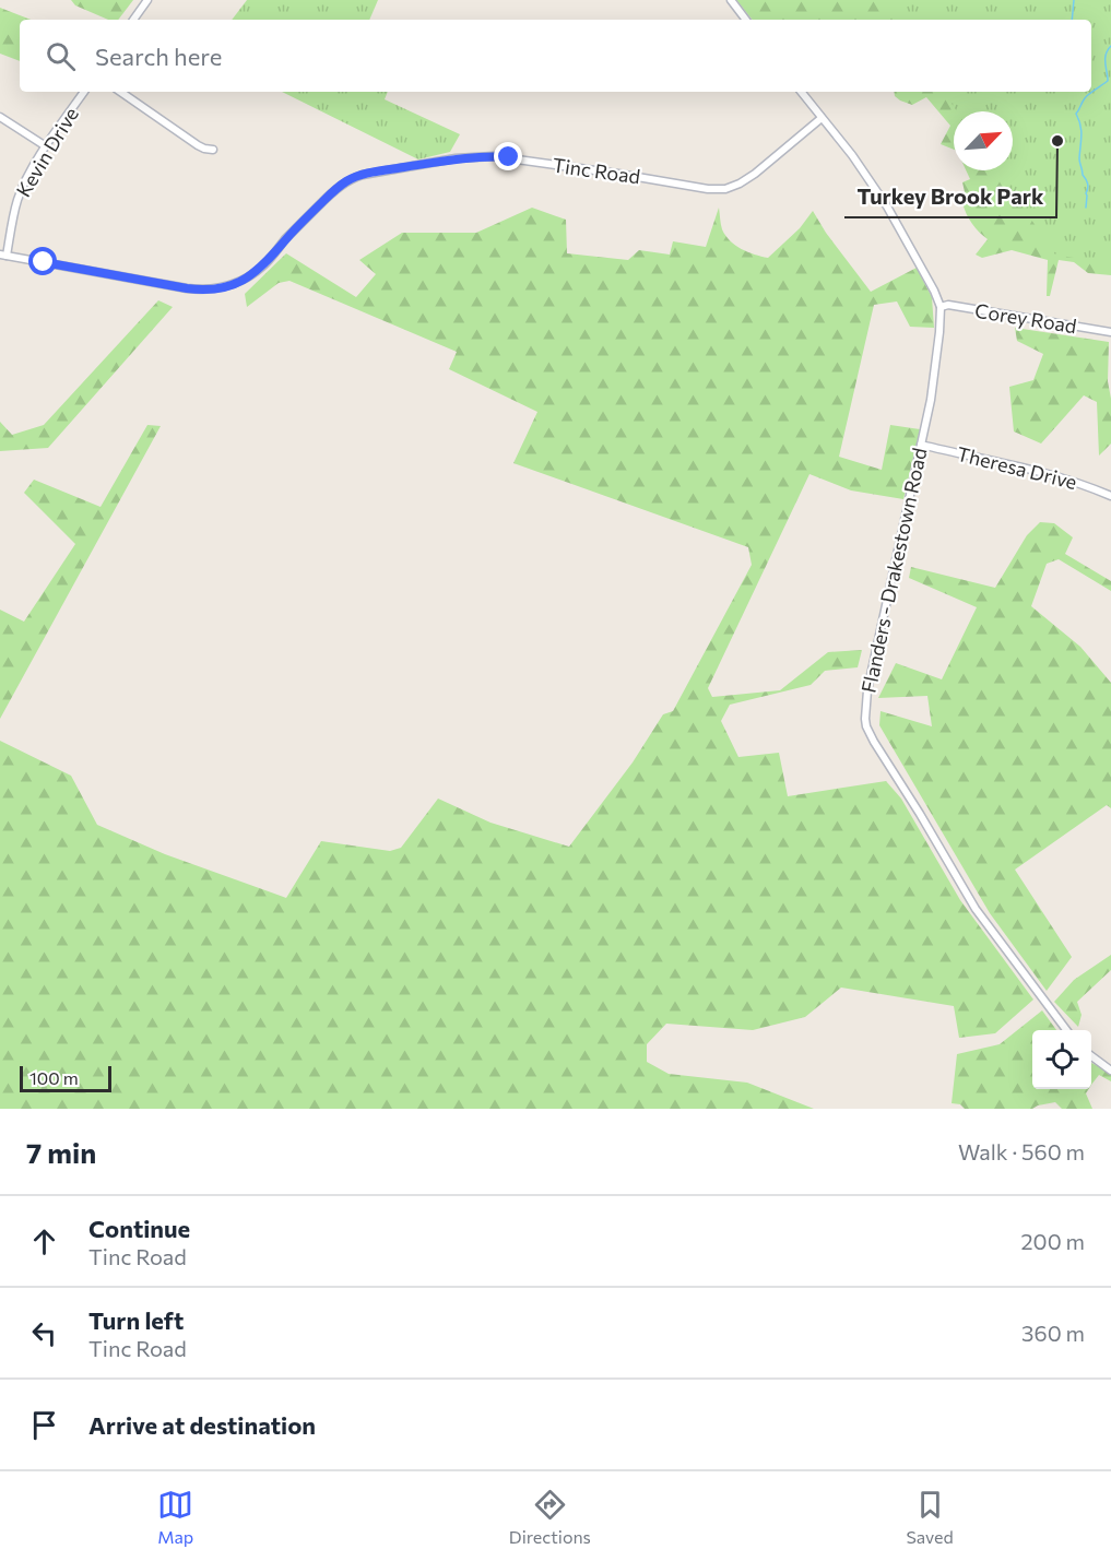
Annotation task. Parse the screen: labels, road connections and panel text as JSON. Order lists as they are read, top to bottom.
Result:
{
  "streets": {
    "street": [
      "Kevin Drive",
      "Tinc Road",
      "Corey Road",
      "Theresa Drive",
      "Flanders - Drakestown Road"
    ]
  },
  "crossings": [
    ["Kevin Drive", "Tinc Road"],
    ["Tinc Road", "Flanders - Drakestown Road"],
    ["Corey Road", "Flanders - Drakestown Road"],
    ["Theresa Drive", "Flanders - Drakestown Road"]
  ],
  "places": ["Turkey Brook Park"],
  "scale_bar": "100 m",
  "north": "top right",
  "page": {
    "search": "Search here",
    "scale": "100 m",
    "heading": ["7 min", "Walk · 560 m"],
    "list": [
      ["Continue", "Tinc Road", "200 m"],
      ["Turn left", "Tinc Road", "360 m"],
      "Arrive at destination"
    ],
    "nav": ["Map", "Directions", "Saved"]
  }
}
